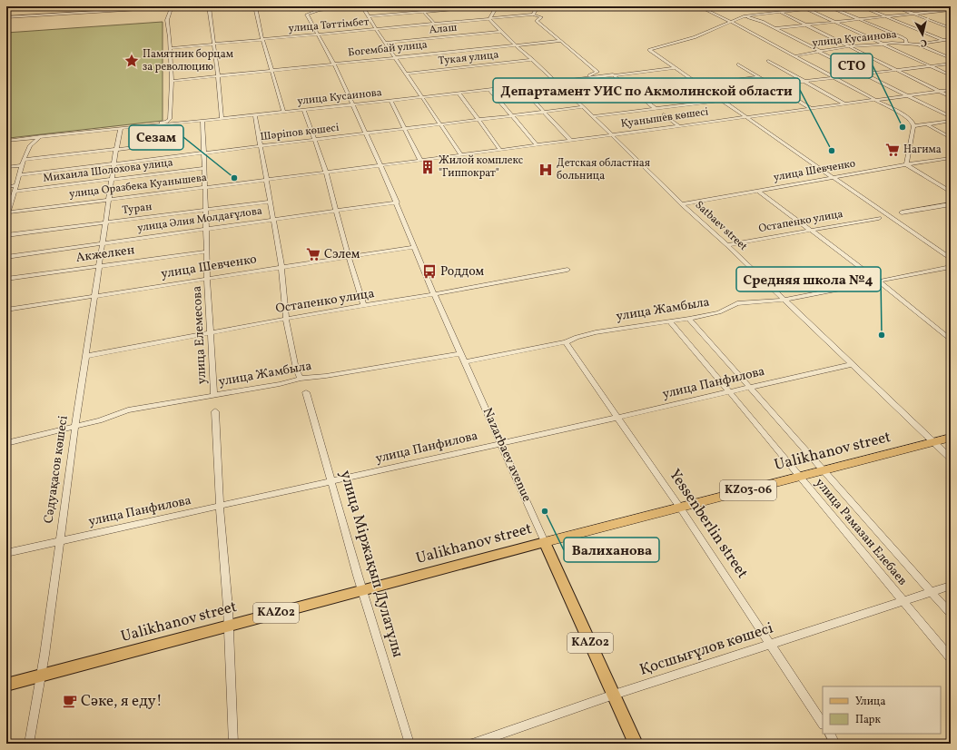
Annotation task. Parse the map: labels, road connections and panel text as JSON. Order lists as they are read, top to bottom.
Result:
{
  "streets": {
    "highway": ["Ualikhanov street", "Nazarbaev avenue", "KАZ02"],
    "main road": ["KZ03-06"],
    "street": [
      "улица Тәттімбет",
      "Алаш",
      "улица Кусаинова",
      "Богембай улица",
      "Тукая улица",
      "Қуанышев көшесі",
      "Шәріпов көшесі",
      "Михаила Шолохова улица",
      "улица Шевченко",
      "улица Оразбека Куанышева",
      "Туран",
      "улица Әлия Молдағұлова",
      "Остапенко улица",
      "Satbaev street",
      "Акжелкен",
      "улица Жамбыла",
      "улица Елемесова",
      "улица Панфилова",
      "Сәдуақасов көшесі",
      "Yessenberlin street",
      "улица Рамазан Елебаев",
      "улица Міржақып Дулатұлы",
      "Қосшығұлов көшесі"
    ]
  },
  "crossings": [
    ["улица Тәттімбет", "Satbaev street"],
    ["улица Тәттімбет", "Nazarbaev avenue"],
    ["Алаш", "Satbaev street"],
    ["улица Кусаинова", "Satbaev street"],
    ["улица Кусаинова", "Nazarbaev avenue"],
    ["Богембай улица", "Satbaev street"],
    ["Богембай улица", "Nazarbaev avenue"],
    ["Тукая улица", "Satbaev street"],
    ["Қуанышев көшесі", "улица Оразбека Куанышева"],
    ["Қуанышев көшесі", "Satbaev street"],
    ["Қуанышев көшесі", "Nazarbaev avenue"],
    ["Шәріпов көшесі", "Satbaev street"],
    ["Шәріпов көшесі", "улица Елемесова"],
    ["Шәріпов көшесі", "Nazarbaev avenue"],
    ["Шәріпов көшесі", "Сәдуақасов көшесі"],
    ["Михаила Шолохова улица", "улица Елемесова"],
    ["Михаила Шолохова улица", "Сәдуақасов көшесі"],
    ["улица Шевченко", "Satbaev street"],
    ["улица Шевченко", "улица Елемесова"],
    ["улица Шевченко", "Nazarbaev avenue"],
    ["улица Шевченко", "Сәдуақасов көшесі"],
    ["улица Оразбека Куанышева", "улица Елемесова"],
    ["улица Оразбека Куанышева", "Nazarbaev avenue"],
    ["улица Оразбека Куанышева", "Сәдуақасов көшесі"],
    ["Туран", "улица Елемесова"],
    ["Туран", "Сәдуақасов көшесі"],
    ["улица Әлия Молдағұлова", "улица Елемесова"],
    ["улица Әлия Молдағұлова", "Nazarbaev avenue"],
    ["улица Әлия Молдағұлова", "Сәдуақасов көшесі"],
    ["Остапенко улица", "Satbaev street"],
    ["Остапенко улица", "улица Елемесова"],
    ["Остапенко улица", "Nazarbaev avenue"],
    ["Остапенко улица", "Сәдуақасов көшесі"],
    ["Satbaev street", "улица Жамбыла"],
    ["Satbaev street", "улица Панфилова"],
    ["Satbaev street", "Ualikhanov street"],
    ["Акжелкен", "улица Елемесова"],
    ["Акжелкен", "Сәдуақасов көшесі"],
    ["улица Жамбыла", "улица Елемесова"],
    ["улица Жамбыла", "Nazarbaev avenue"],
    ["улица Жамбыла", "Сәдуақасов көшесі"],
    ["улица Жамбыла", "Yessenberlin street"],
    ["улица Жамбыла", "улица Рамазан Елебаев"],
    ["улица Панфилова", "Nazarbaev avenue"],
    ["улица Панфилова", "Сәдуақасов көшесі"],
    ["улица Панфилова", "Yessenberlin street"],
    ["улица Панфилова", "улица Рамазан Елебаев"],
    ["улица Панфилова", "улица Міржақып Дулатұлы"],
    ["Ualikhanov street", "Nazarbaev avenue"],
    ["Ualikhanov street", "Сәдуақасов көшесі"],
    ["Ualikhanov street", "Yessenberlin street"],
    ["Ualikhanov street", "улица Рамазан Елебаев"],
    ["Ualikhanov street", "улица Міржақып Дулатұлы"],
    ["Nazarbaev avenue", "Қосшығұлов көшесі"],
    ["Yessenberlin street", "Қосшығұлов көшесі"],
    ["улица Рамазан Елебаев", "Қосшығұлов көшесі"]
  ],
  "places": {
    "place": ["Памятник борцам за революцию"],
    "other": [
      "СТО",
      "Департамент УИС по Акмолинской области",
      "Сезам",
      "Средняя школа №4",
      "Валиханова"
    ],
    "supermarket": ["Нагима", "Сэлем"],
    "building": ["Жилой комплекс \"Гиппократ\""],
    "hospital": ["Детская областная больница"],
    "bus stop": ["Роддом"],
    "cafe": ["Сәке, я еду!"]
  },
  "legend": ["Улица", "Парк"],
  "north": "bottom"
}
